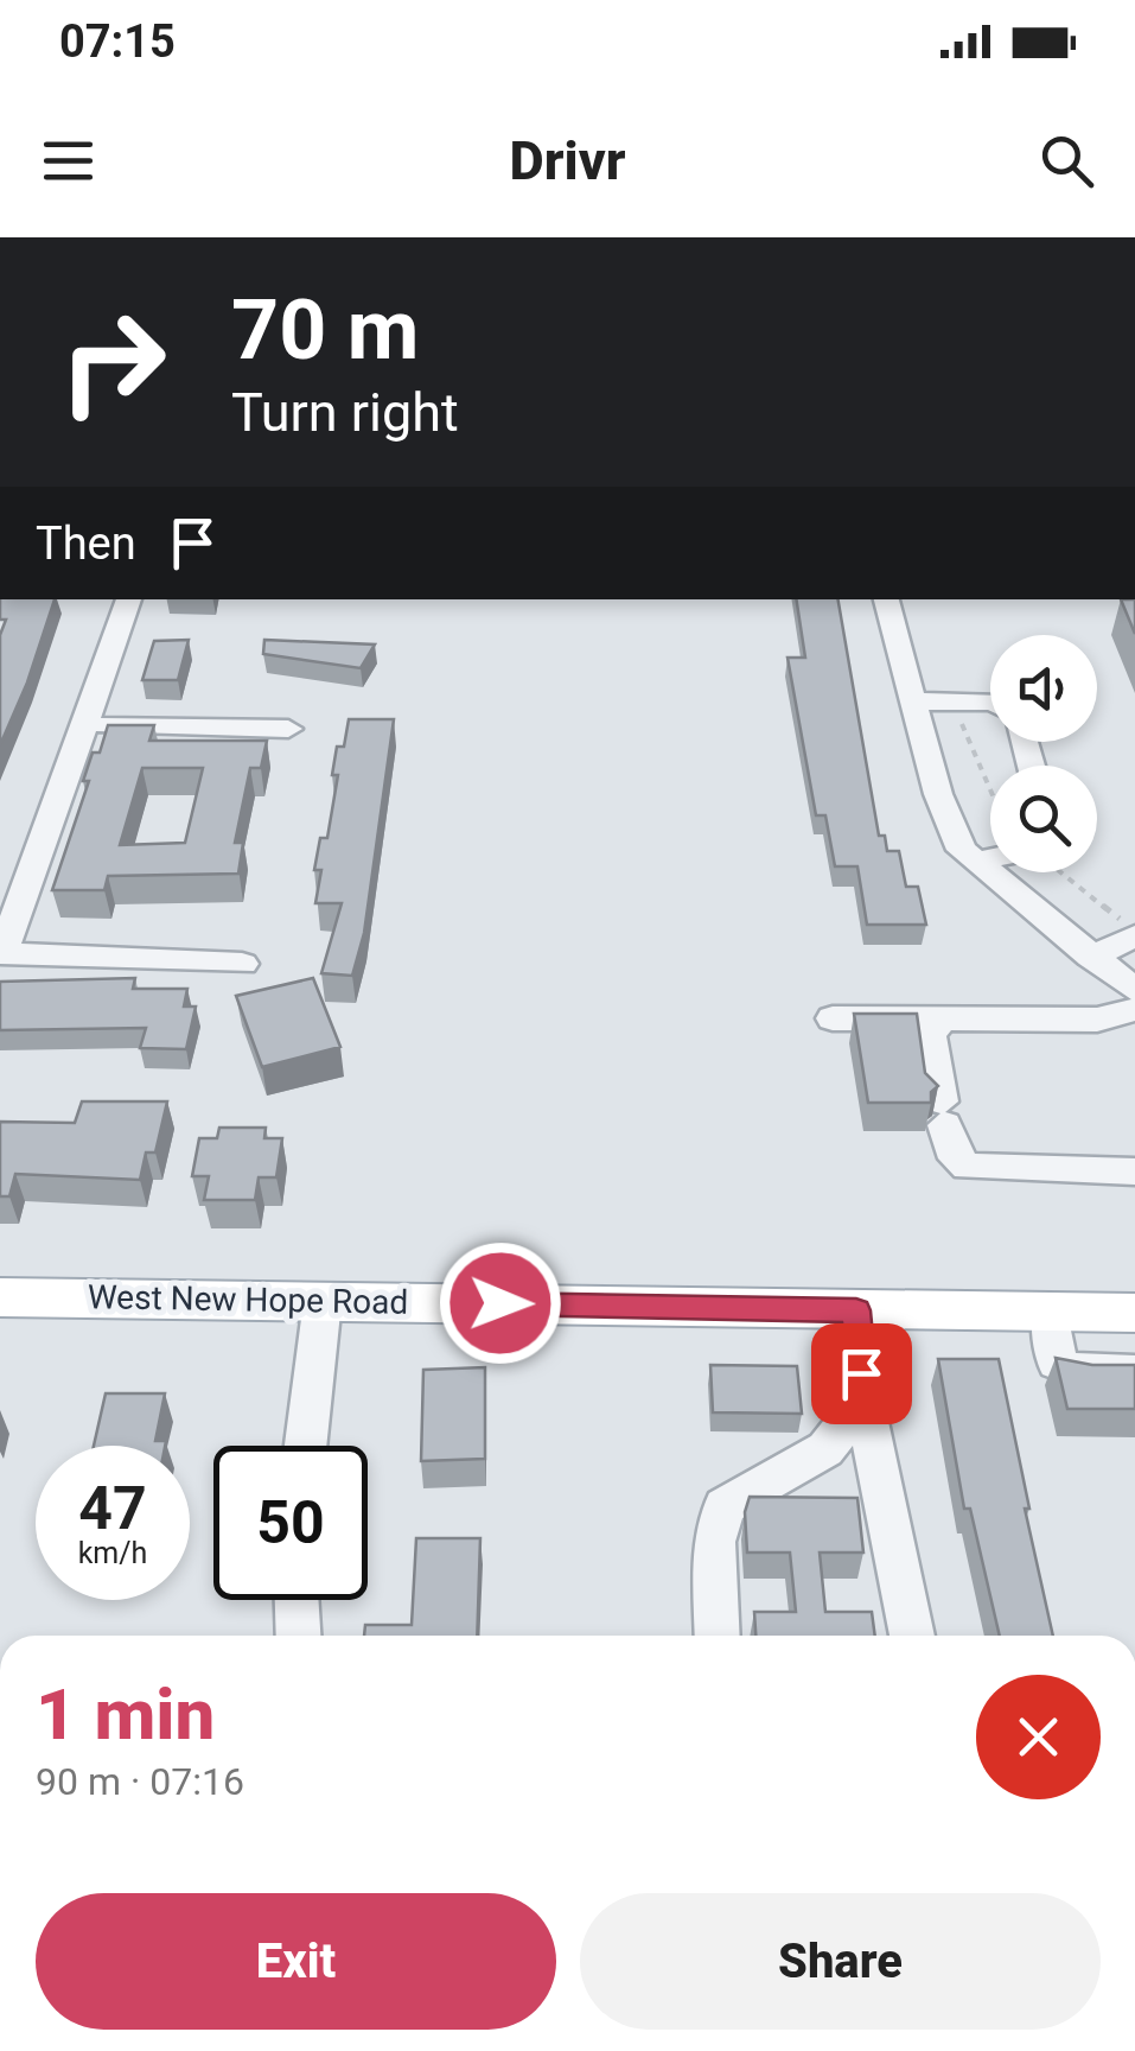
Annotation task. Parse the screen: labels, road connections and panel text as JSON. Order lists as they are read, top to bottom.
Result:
{
  "streets": {
    "main road": ["West New Hope Road"]
  },
  "page": {
    "status": "07:15",
    "header": "Drivr",
    "turn": ["70 m", "Turn right"],
    "then": "Then",
    "speed": "47 km/h",
    "limit": "50",
    "heading": ["1 min", "90 m · 07:16"],
    "buttons": ["Exit", "Share"]
  }
}
